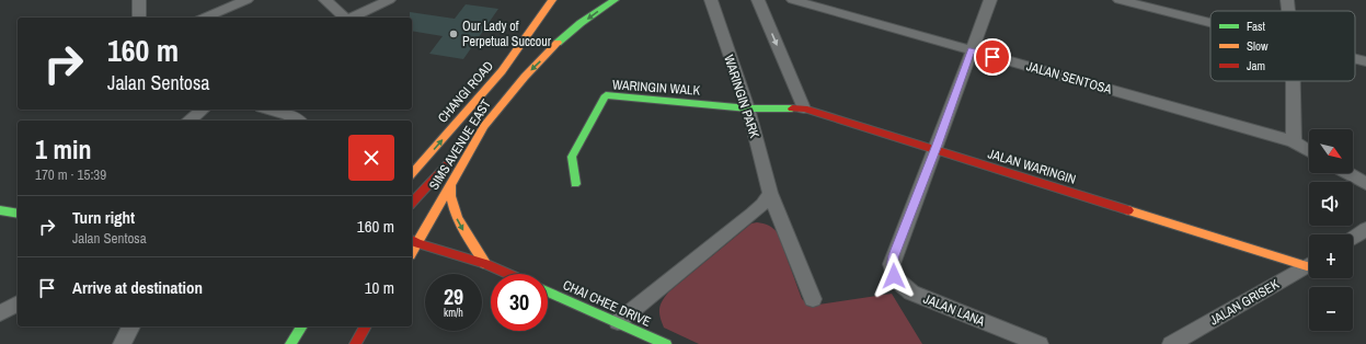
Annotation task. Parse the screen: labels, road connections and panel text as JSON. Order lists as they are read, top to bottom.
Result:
{
  "streets": {
    "street": [
      "JALAN SENTOSA",
      "WARINGIN WALK",
      "CHANGI ROAD",
      "WARINGIN PARK",
      "SIMS AVENUE EAST",
      "JALAN WARINGIN",
      "JALAN GRISEK",
      "CHAI CHEE DRIVE",
      "JALAN LANA"
    ]
  },
  "crossings": [
    ["WARINGIN WALK", "WARINGIN PARK"],
    ["WARINGIN WALK", "JALAN WARINGIN"],
    ["WARINGIN PARK", "JALAN WARINGIN"],
    ["JALAN WARINGIN", "JALAN LANA"]
  ],
  "one_way": ["SIMS AVENUE EAST"],
  "places": ["Our Lady of Perpetual Succour"],
  "legend": ["Fast", "Slow", "Jam"],
  "north": "bottom right",
  "page": {
    "turn": ["160 m", "Jalan Sentosa"],
    "heading": ["1 min", "170 m · 15:39"],
    "map_buttons": ["+", "−"],
    "list": [
      {
        "name": "Turn right",
        "note": "Jalan Sentosa",
        "value": "160 m"
      },
      {
        "name": "Arrive at destination",
        "value": "10 m"
      }
    ],
    "speed": "29 km/h",
    "limit": "30"
  }
}
